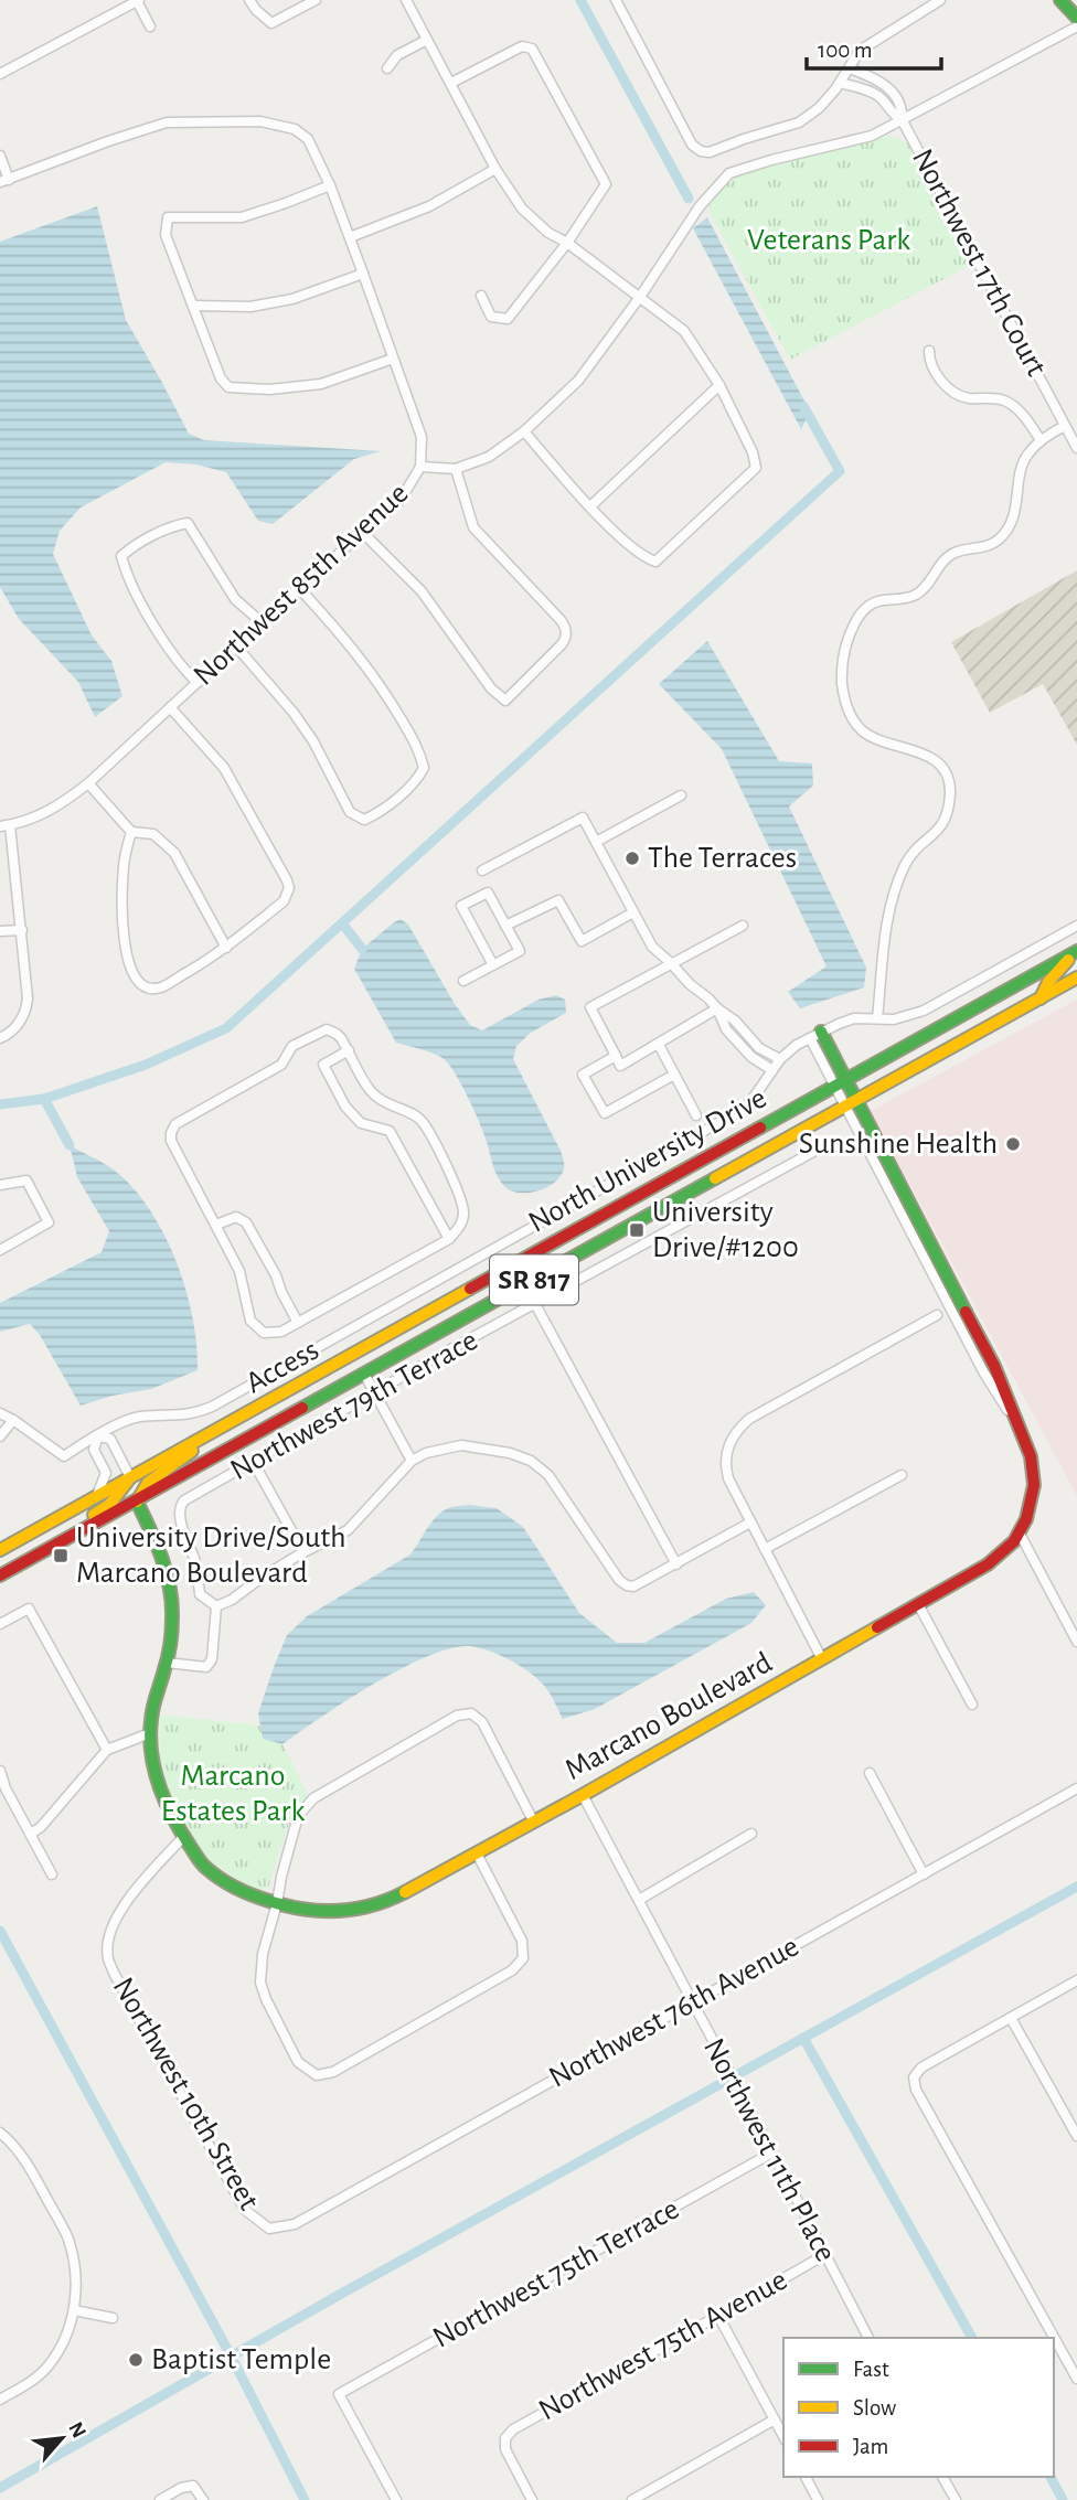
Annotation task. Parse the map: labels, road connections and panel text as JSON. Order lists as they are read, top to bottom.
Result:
{
  "streets": {
    "main road": ["North University Drive", "SR 817", "Marcano Boulevard"],
    "street": [
      "Northwest 17th Court",
      "Northwest 85th Avenue",
      "Access",
      "Northwest 79th Terrace",
      "Northwest 76th Avenue",
      "Northwest 10th Street",
      "Northwest 11th Place",
      "Northwest 75th Terrace",
      "Northwest 75th Avenue"
    ]
  },
  "crossings": [
    ["Northwest 17th Court", "Northwest 85th Avenue"],
    ["North University Drive", "Marcano Boulevard"],
    ["Marcano Boulevard", "Northwest 10th Street"],
    ["Marcano Boulevard", "Northwest 11th Place"],
    ["Northwest 76th Avenue", "Northwest 10th Street"],
    ["Northwest 76th Avenue", "Northwest 11th Place"],
    ["Northwest 11th Place", "Northwest 75th Terrace"],
    ["Northwest 11th Place", "Northwest 75th Avenue"]
  ],
  "parks": ["Veterans Park", "Marcano Estates Park"],
  "places": {
    "other": ["The Terraces", "Sunshine Health", "Baptist Temple"],
    "transit": ["University Drive/#1200", "University Drive/South Marcano Boulevard"]
  },
  "legend": ["Fast", "Slow", "Jam"],
  "scale_bar": "100 m",
  "north": "top right"
}
